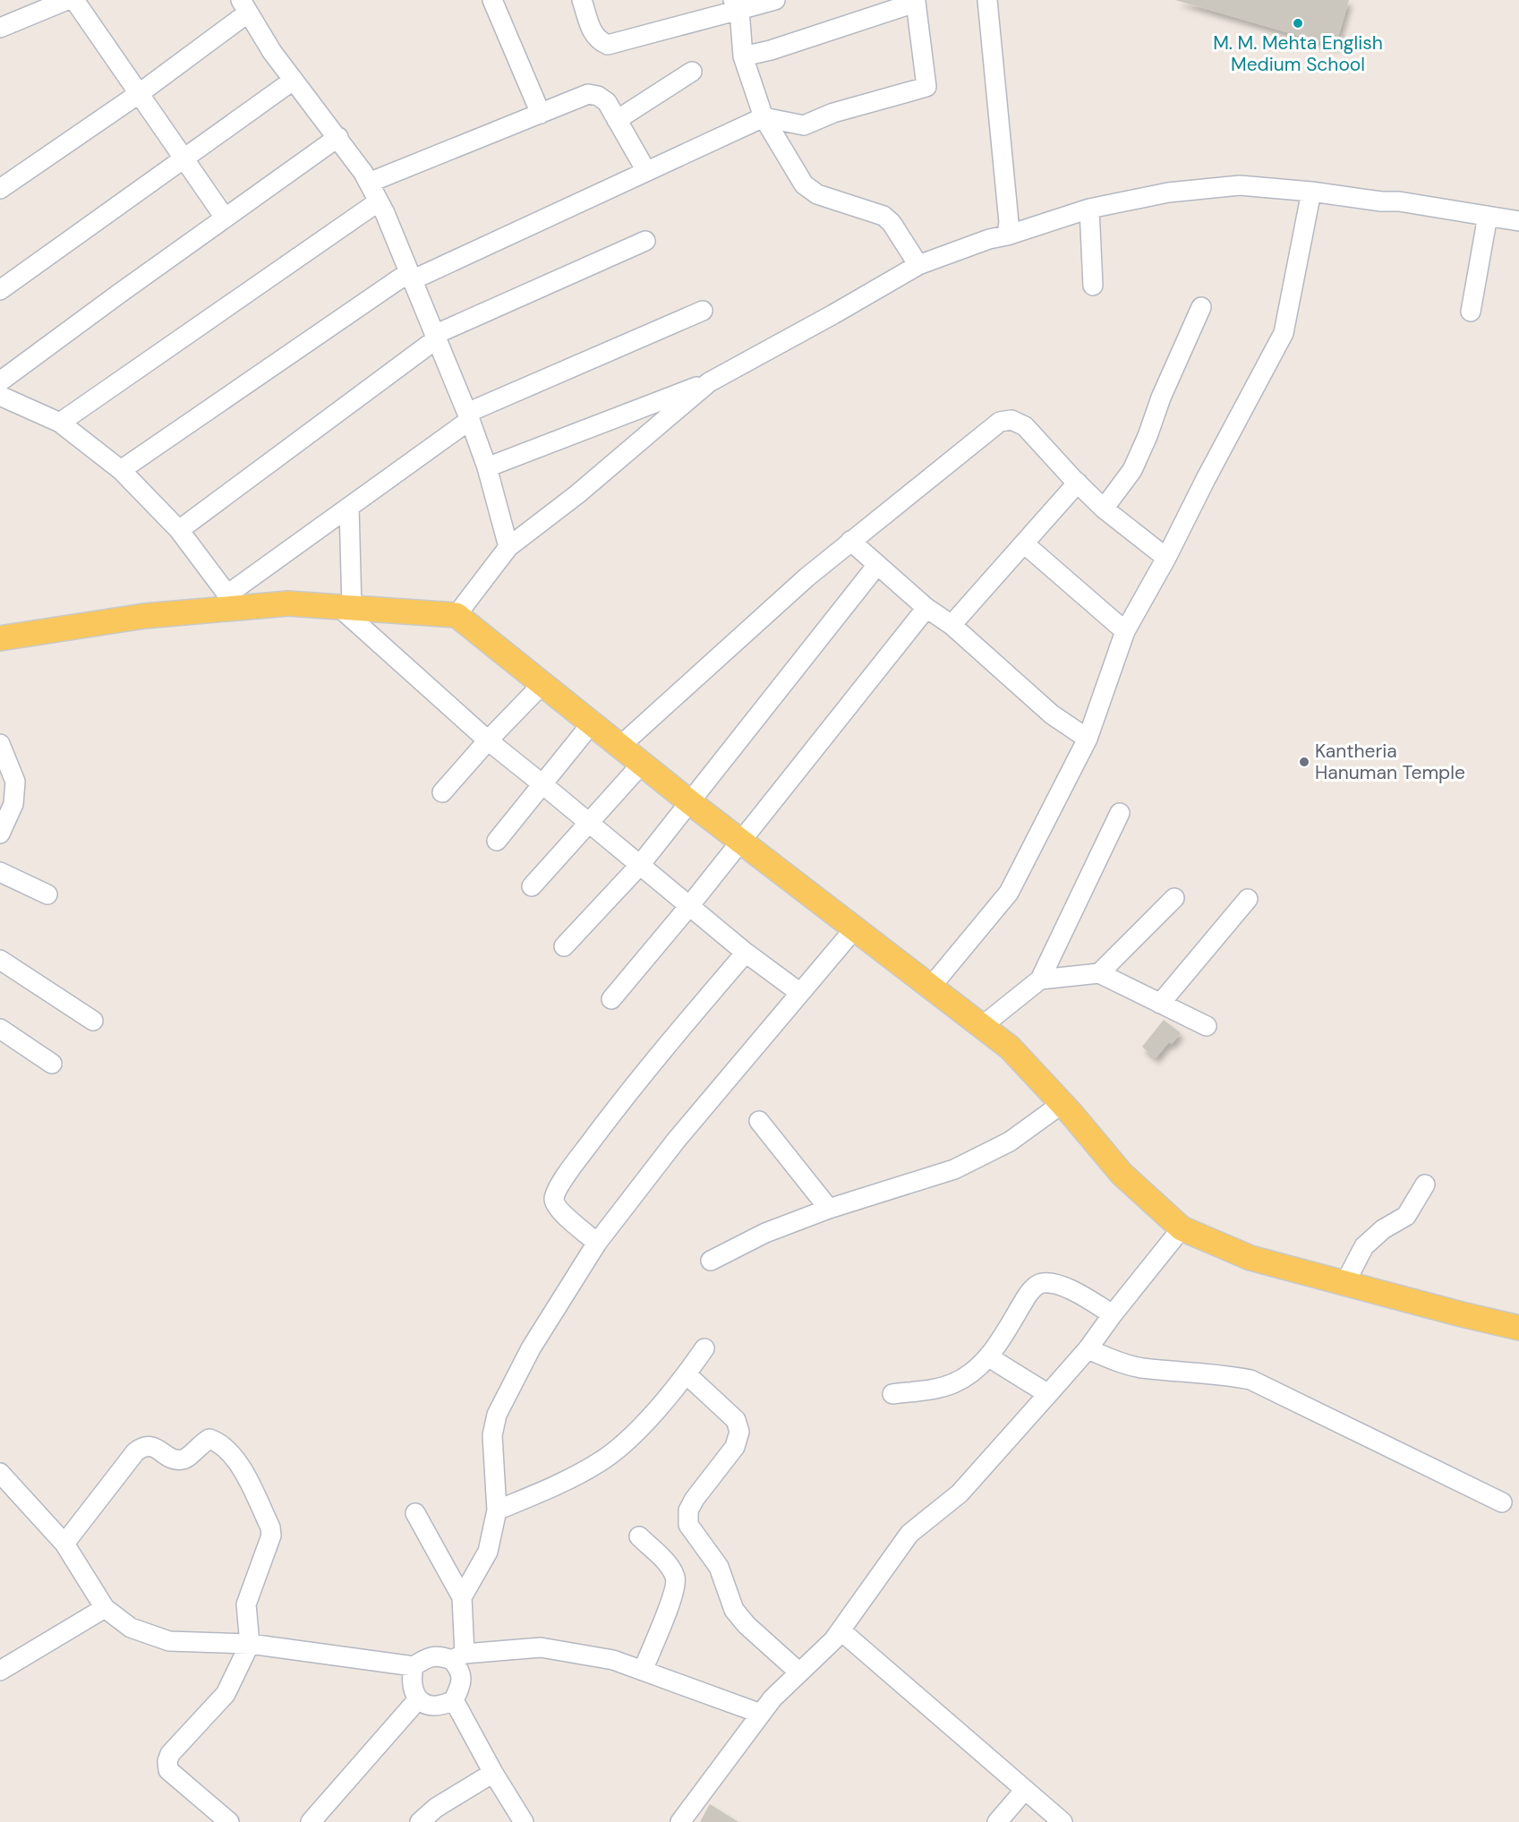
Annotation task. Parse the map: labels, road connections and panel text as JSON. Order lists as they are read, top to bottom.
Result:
{
  "places": ["M. M. Mehta English Medium School", "Kantheria Hanuman Temple"]
}
